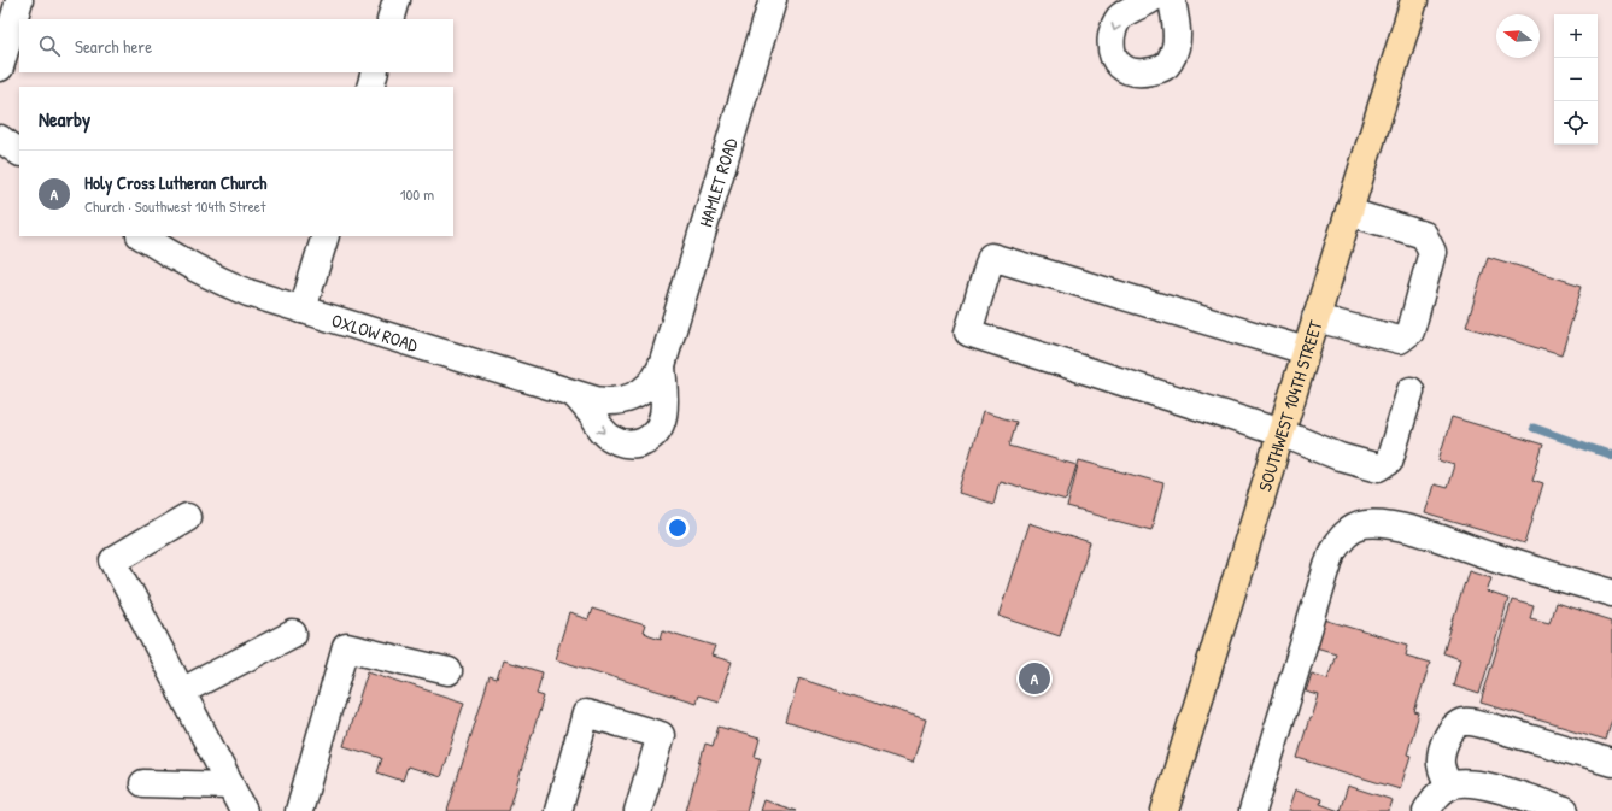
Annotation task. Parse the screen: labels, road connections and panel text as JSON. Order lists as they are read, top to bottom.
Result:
{
  "streets": {
    "main road": ["SOUTHWEST 104TH STREET"],
    "street": ["HAMLET ROAD", "OXLOW ROAD"]
  },
  "crossings": [
    ["HAMLET ROAD", "OXLOW ROAD"]
  ],
  "north": "left",
  "page": {
    "map_buttons": ["+", "−"],
    "search": "Search here",
    "heading": "Nearby",
    "list": [
      {
        "mark": "A",
        "name": "Holy Cross Lutheran Church",
        "note": "Church · Southwest 104th Street",
        "value": "100 m"
      }
    ],
    "pins": "A"
  }
}
